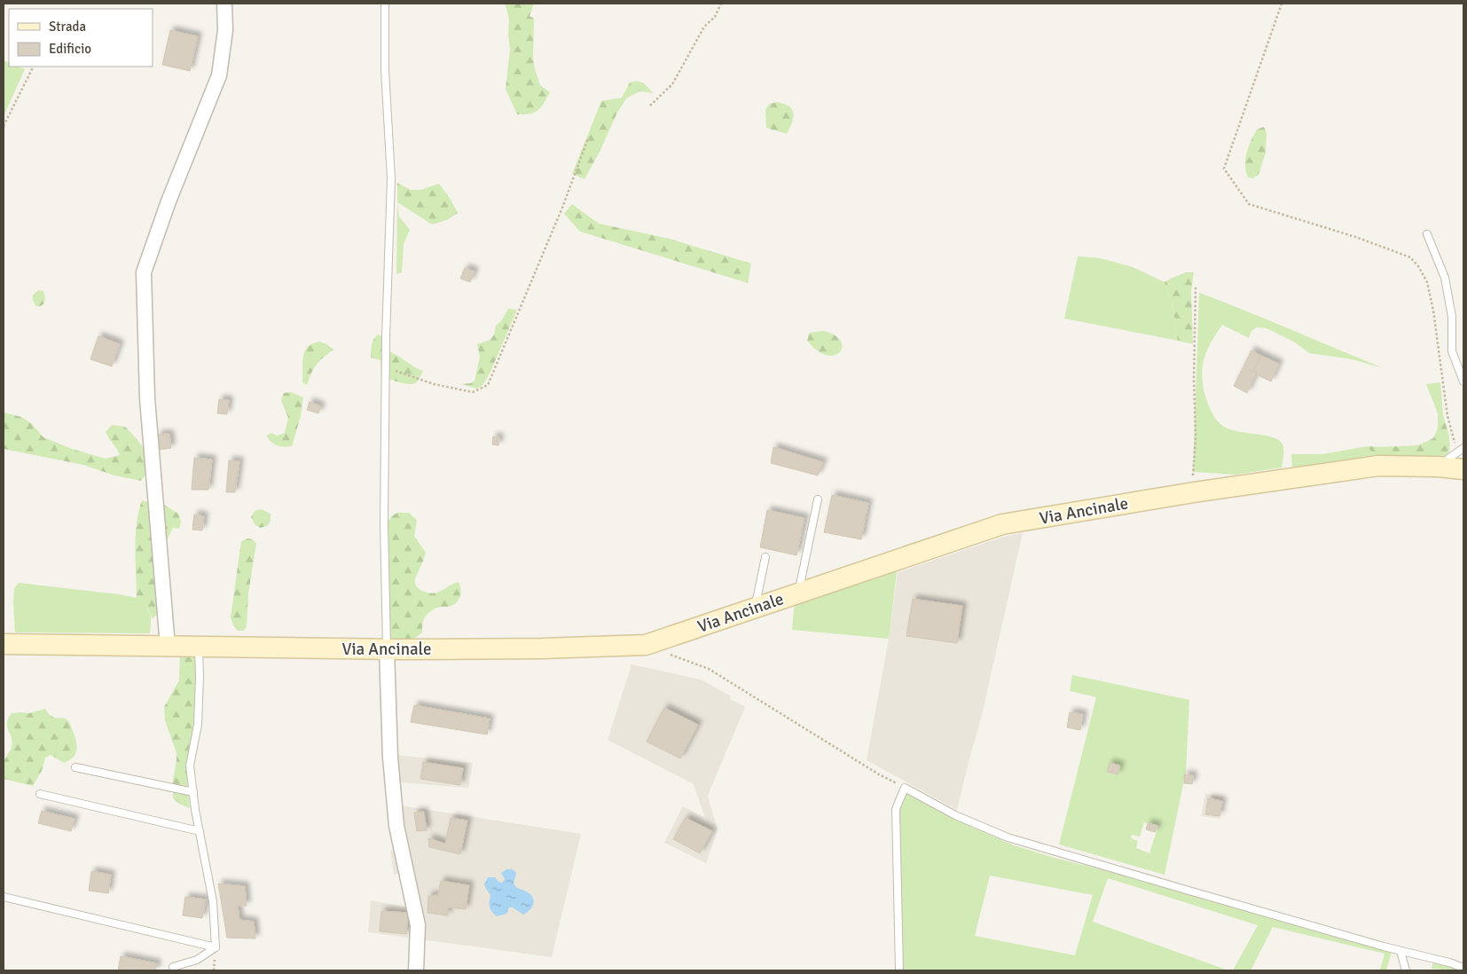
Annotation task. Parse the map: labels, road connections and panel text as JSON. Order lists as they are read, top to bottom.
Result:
{
  "streets": {
    "main road": ["Via Ancinale"]
  },
  "legend": ["Strada", "Edificio"]
}
